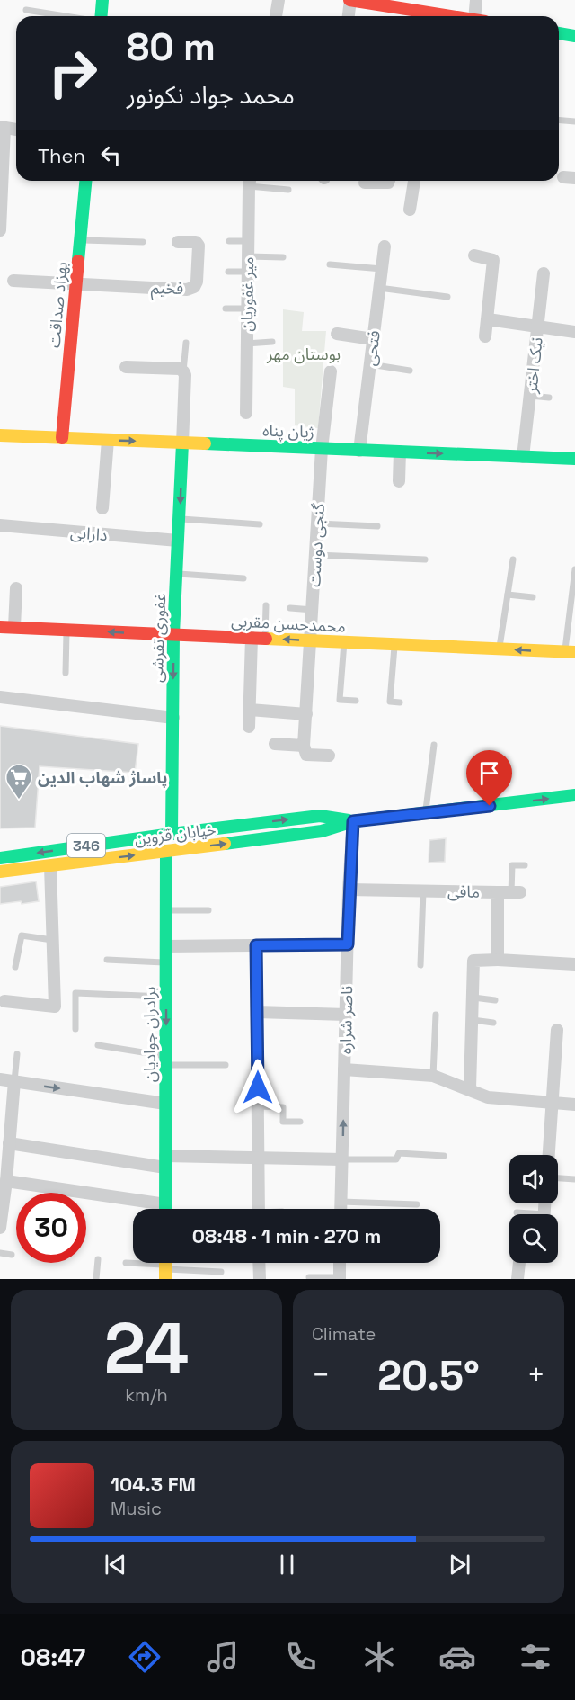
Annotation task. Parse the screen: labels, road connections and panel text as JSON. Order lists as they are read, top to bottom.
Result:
{
  "streets": {
    "street": [
      "فخیم",
      "میر غفوریان",
      "بهزاد صداقت",
      "فتحی",
      "نیک اختر",
      "ژیان پناه",
      "دارابی",
      "گنجی دوست",
      "محمدحسن مقربی",
      "غفوری تفرشی",
      "خیابان قزوین",
      "346",
      "مافی",
      "ناصر شراره",
      "برادران جوادیان"
    ]
  },
  "crossings": [
    ["فخیم", "بهزاد صداقت"],
    ["بهزاد صداقت", "ژیان پناه"],
    ["فتحی", "ژیان پناه"],
    ["نیک اختر", "ژیان پناه"],
    ["ژیان پناه", "گنجی دوست"],
    ["ژیان پناه", "غفوری تفرشی"],
    ["دارابی", "غفوری تفرشی"],
    ["گنجی دوست", "محمدحسن مقربی"],
    ["محمدحسن مقربی", "غفوری تفرشی"],
    ["غفوری تفرشی", "خیابان قزوین"],
    ["خیابان قزوین", "ناصر شراره"],
    ["خیابان قزوین", "برادران جوادیان"],
    ["مافی", "ناصر شراره"]
  ],
  "parks": ["بوستان مهر"],
  "places": {
    "supermarket": ["پاساژ شهاب الدین"]
  },
  "page": {
    "turn": ["80 m", "محمد جواد نکونور"],
    "then": "Then",
    "limit": "30",
    "trip": "08:48 · 1 min · 270 m",
    "tile": [
      ["24", "km/h"],
      "Climate"
    ],
    "heat": ["−", "20.5°", "+"],
    "song": ["104.3 FM", "Music"],
    "tabs": "08:47"
  }
}
